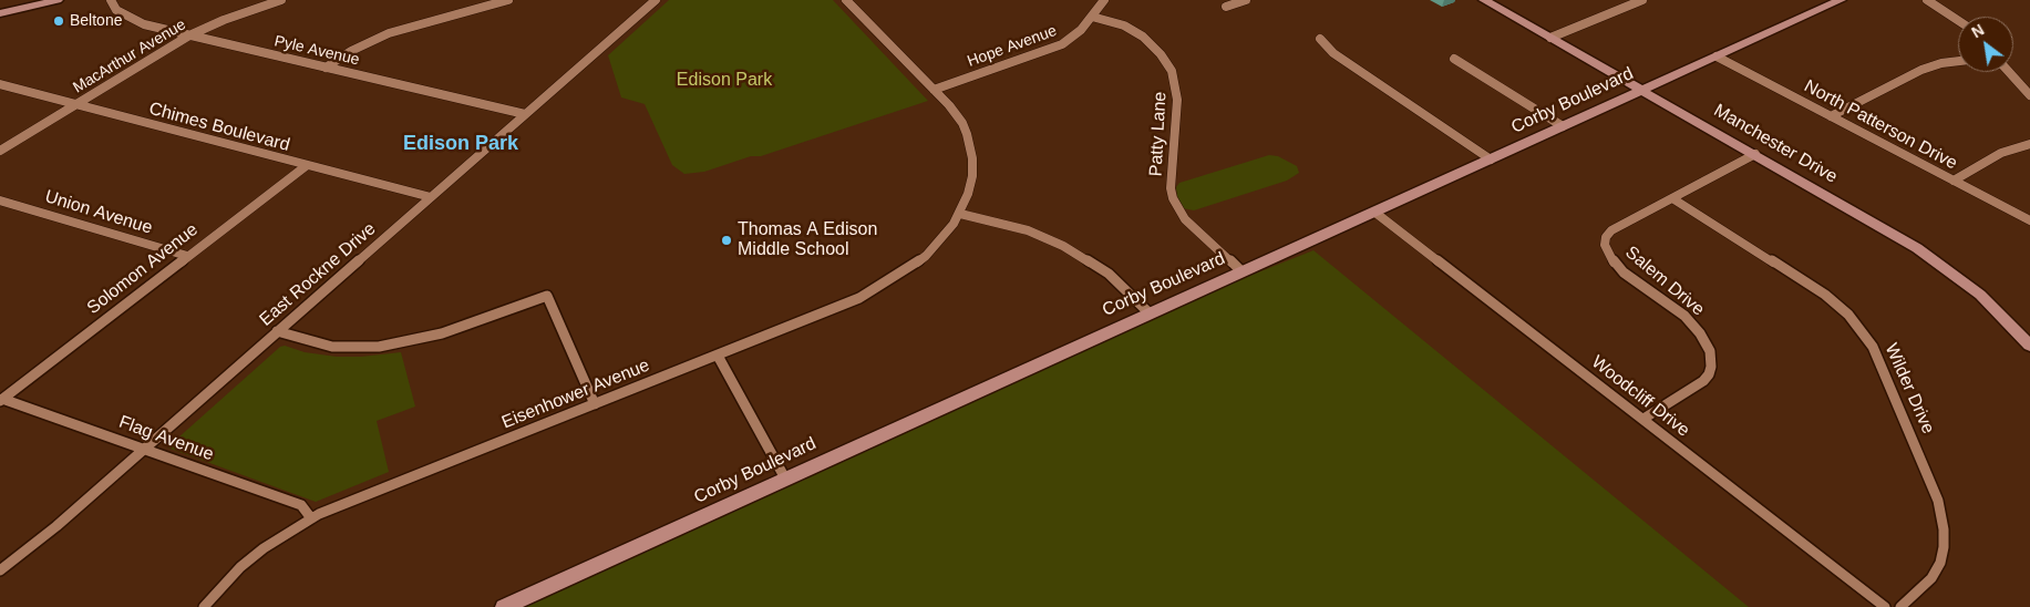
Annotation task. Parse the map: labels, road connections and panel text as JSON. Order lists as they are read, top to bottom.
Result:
{
  "streets": {
    "street": [
      "Hope Avenue",
      "Pyle Avenue",
      "MacArthur Avenue",
      "Corby Boulevard",
      "North Patterson Drive",
      "Chimes Boulevard",
      "Patty Lane",
      "Manchester Drive",
      "Union Avenue",
      "Solomon Avenue",
      "East Rockne Drive",
      "Salem Drive",
      "Wilder Drive",
      "Eisenhower Avenue",
      "Woodcliff Drive",
      "Flag Avenue"
    ]
  },
  "crossings": [
    ["Hope Avenue", "Patty Lane"],
    ["Hope Avenue", "Eisenhower Avenue"],
    ["Pyle Avenue", "MacArthur Avenue"],
    ["Pyle Avenue", "East Rockne Drive"],
    ["MacArthur Avenue", "Chimes Boulevard"],
    ["Corby Boulevard", "North Patterson Drive"],
    ["Corby Boulevard", "Patty Lane"],
    ["Corby Boulevard", "Manchester Drive"],
    ["Corby Boulevard", "Woodcliff Drive"],
    ["Chimes Boulevard", "Solomon Avenue"],
    ["Chimes Boulevard", "East Rockne Drive"],
    ["Manchester Drive", "Salem Drive"],
    ["Union Avenue", "Solomon Avenue"],
    ["Solomon Avenue", "Flag Avenue"],
    ["East Rockne Drive", "Flag Avenue"],
    ["Salem Drive", "Wilder Drive"],
    ["Salem Drive", "Woodcliff Drive"],
    ["Eisenhower Avenue", "Flag Avenue"]
  ],
  "districts": ["Edison Park"],
  "parks": ["Edison Park"],
  "places": ["Beltone", "Thomas A Edison Middle School"],
  "north": "top left"
}
